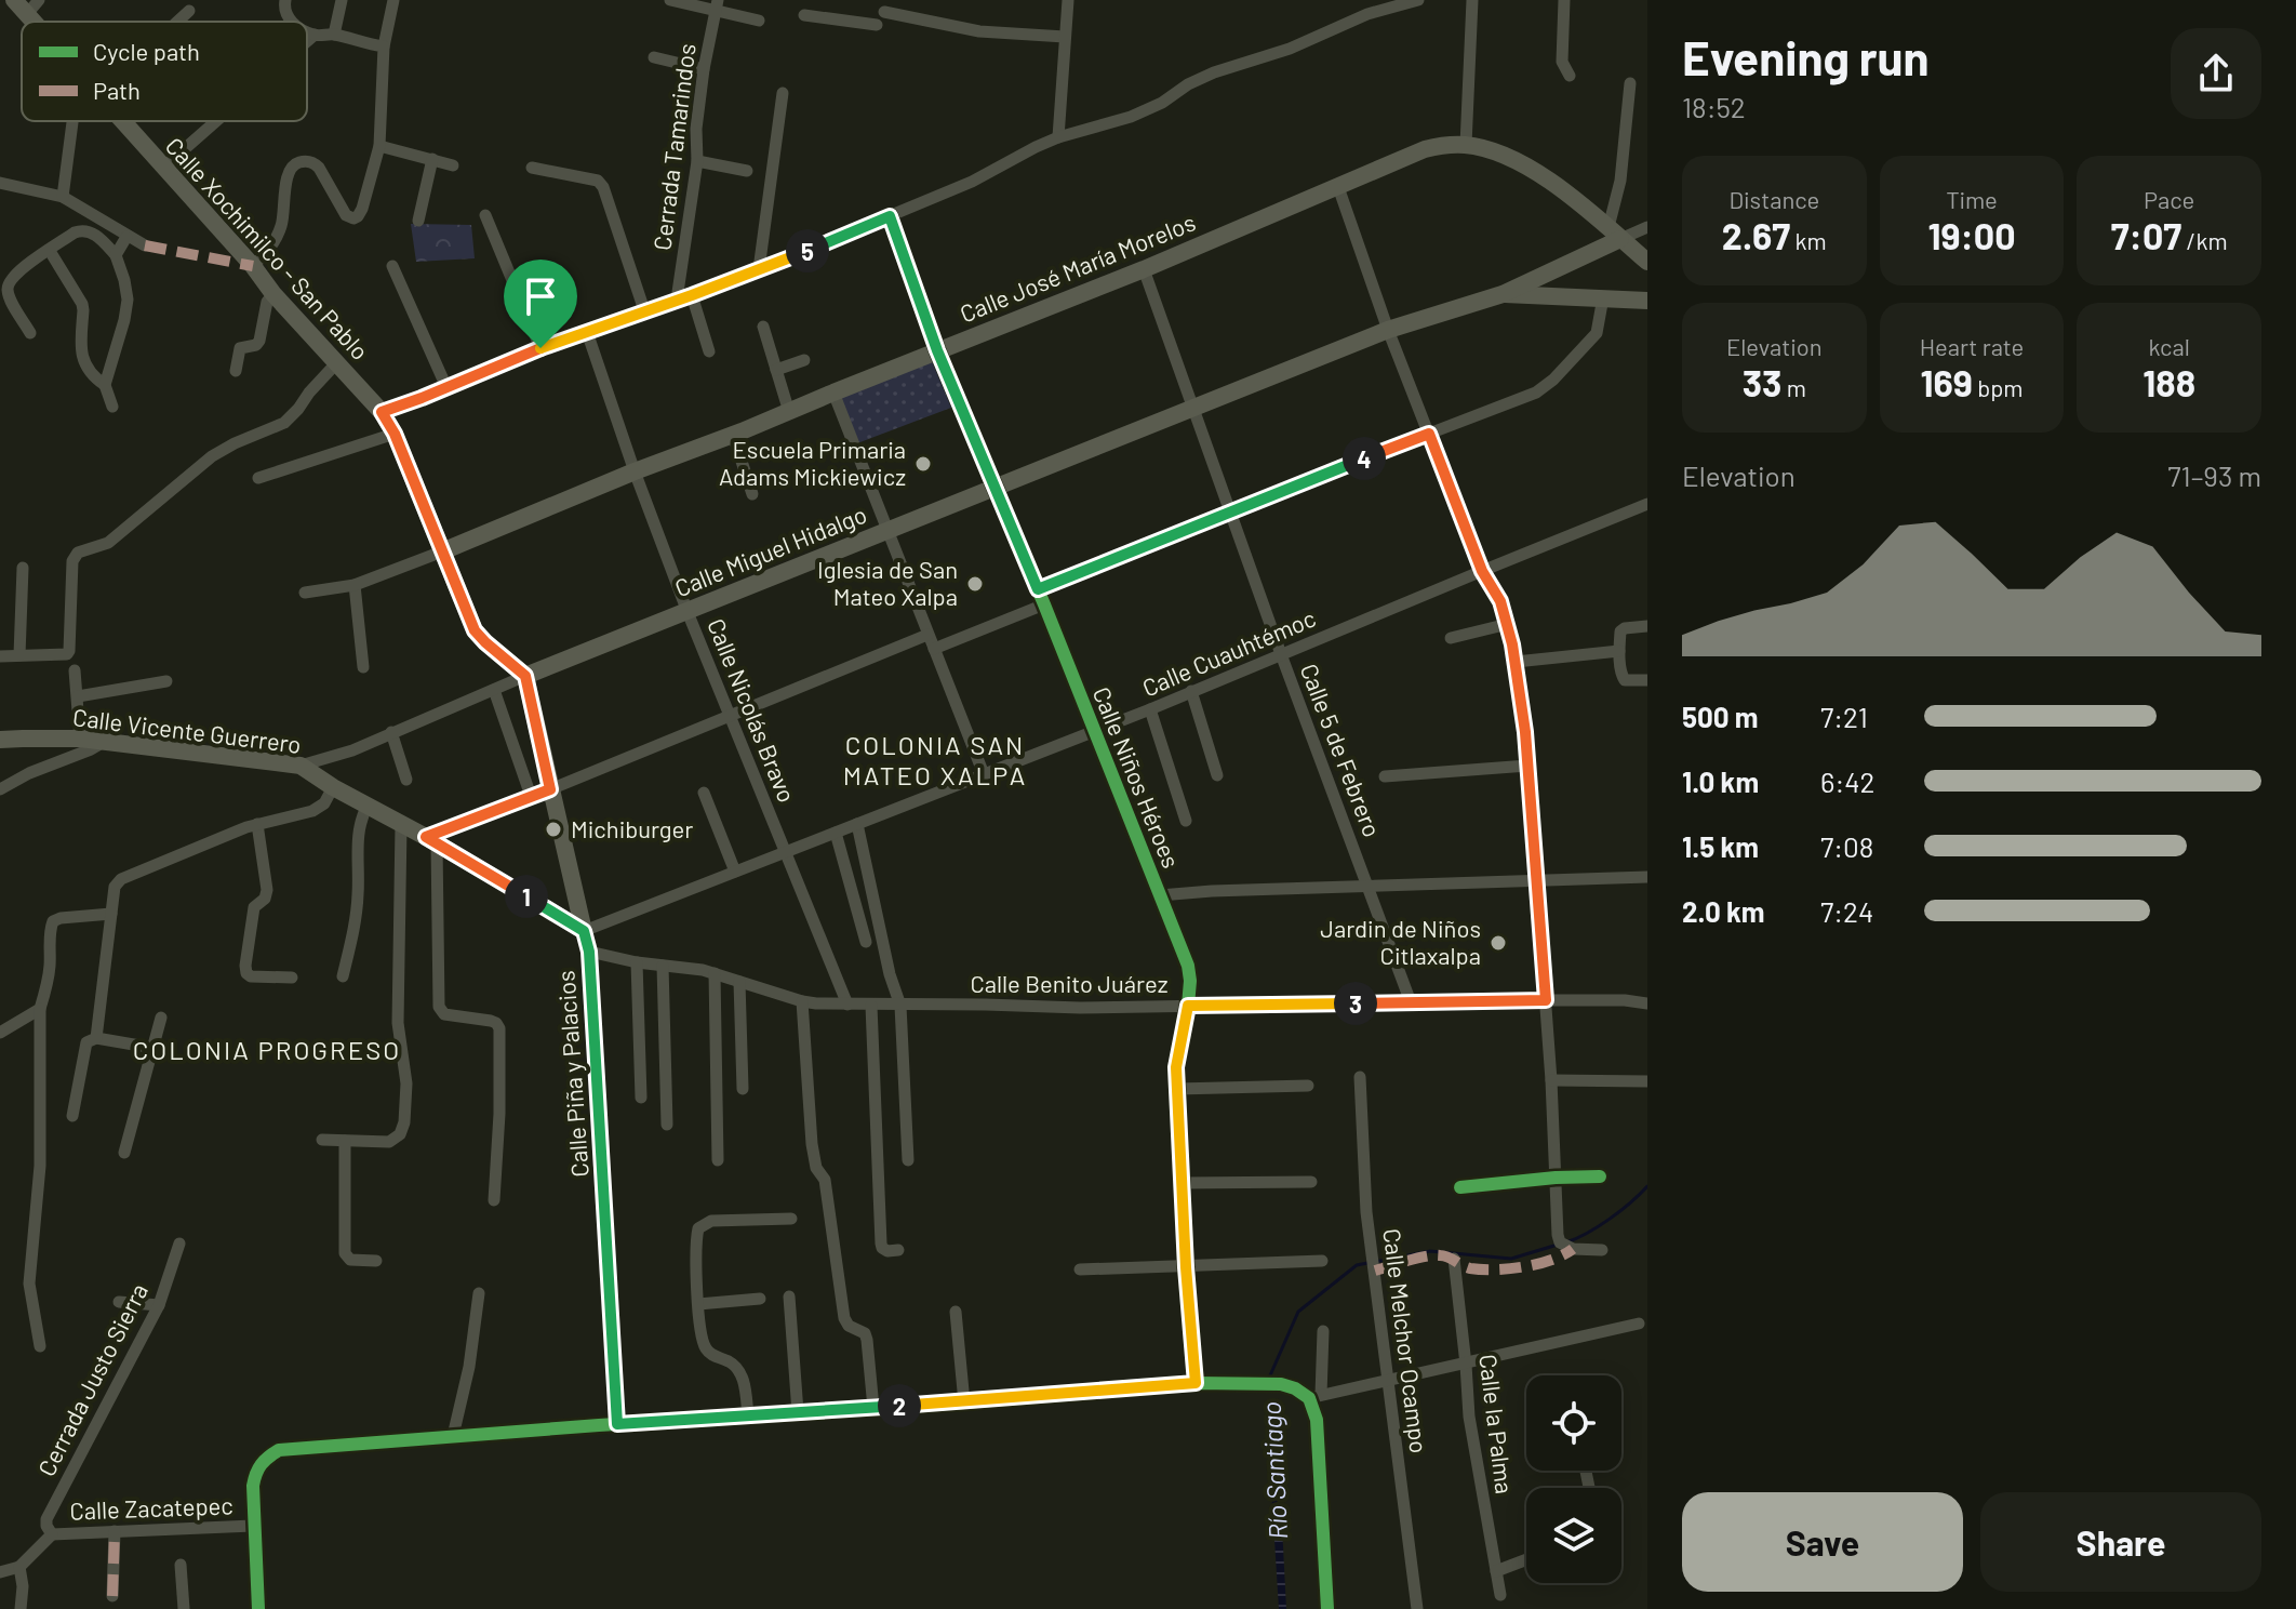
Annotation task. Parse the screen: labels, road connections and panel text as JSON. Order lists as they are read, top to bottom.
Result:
{
  "streets": {
    "main road": [
      "Calle Xochimilco - San Pablo",
      "Calle José María Morelos",
      "Calle Miguel Hidalgo",
      "Calle Vicente Guerrero",
      "Calle Piña y Palacios"
    ],
    "street": [
      "Cerrada Tamarindos",
      "Calle Cuauhtémoc",
      "Calle Nicolás Bravo",
      "Calle 5 de Febrero",
      "Calle Niños Héroes",
      "Calle Benito Juárez",
      "Calle Melchor Ocampo",
      "Cerrada Justo Sierra",
      "Calle la Palma",
      "Calle Zacatepec"
    ]
  },
  "crossings": [
    ["Calle Xochimilco - San Pablo", "Calle José María Morelos"],
    ["Calle Xochimilco - San Pablo", "Calle Miguel Hidalgo"],
    ["Calle Xochimilco - San Pablo", "Calle Piña y Palacios"],
    ["Calle José María Morelos", "Calle Miguel Hidalgo"],
    ["Calle José María Morelos", "Calle Nicolás Bravo"],
    ["Calle José María Morelos", "Calle 5 de Febrero"],
    ["Calle José María Morelos", "Calle Niños Héroes"],
    ["Calle Miguel Hidalgo", "Calle Nicolás Bravo"],
    ["Calle Miguel Hidalgo", "Calle Vicente Guerrero"],
    ["Calle Miguel Hidalgo", "Calle 5 de Febrero"],
    ["Calle Miguel Hidalgo", "Calle Niños Héroes"],
    ["Calle Miguel Hidalgo", "Calle Piña y Palacios"],
    ["Calle Cuauhtémoc", "Calle Nicolás Bravo"],
    ["Calle Cuauhtémoc", "Calle Vicente Guerrero"],
    ["Calle Cuauhtémoc", "Calle 5 de Febrero"],
    ["Calle Cuauhtémoc", "Calle Niños Héroes"],
    ["Calle Cuauhtémoc", "Calle Piña y Palacios"],
    ["Calle Nicolás Bravo", "Calle Benito Juárez"],
    ["Calle Vicente Guerrero", "Calle Piña y Palacios"],
    ["Calle 5 de Febrero", "Calle Benito Juárez"],
    ["Calle Niños Héroes", "Calle Benito Juárez"],
    ["Calle Benito Juárez", "Calle Piña y Palacios"],
    ["Cerrada Justo Sierra", "Calle Zacatepec"]
  ],
  "districts": ["COLONIA SAN MATEO XALPA", "COLONIA PROGRESO"],
  "water": ["Río Santiago"],
  "places": [
    "Escuela Primaria Adams Mickiewicz",
    "Iglesia de San Mateo Xalpa",
    "Michiburger",
    "Jardin de Niños Citlaxalpa"
  ],
  "legend": ["Cycle path", "Path"],
  "page": {
    "heading": ["Evening run", "18:52"],
    "stats": [
      ["Distance", "2.67 km"],
      ["Time", "19:00"],
      ["Pace", "7:07 /km"],
      ["Elevation", "33 m"],
      ["Heart rate", "169 bpm"],
      ["kcal", "188"]
    ],
    "pins": [
      "5",
      "4",
      "1",
      "3",
      "2"
    ],
    "chart": ["Elevation", "71–93 m"],
    "list": [
      {
        "name": "500 m",
        "note": "7:21"
      },
      {
        "name": "1.0 km",
        "note": "6:42"
      },
      {
        "name": "1.5 km",
        "note": "7:08"
      },
      {
        "name": "2.0 km",
        "note": "7:24"
      }
    ],
    "buttons": ["Save", "Share"]
  }
}
